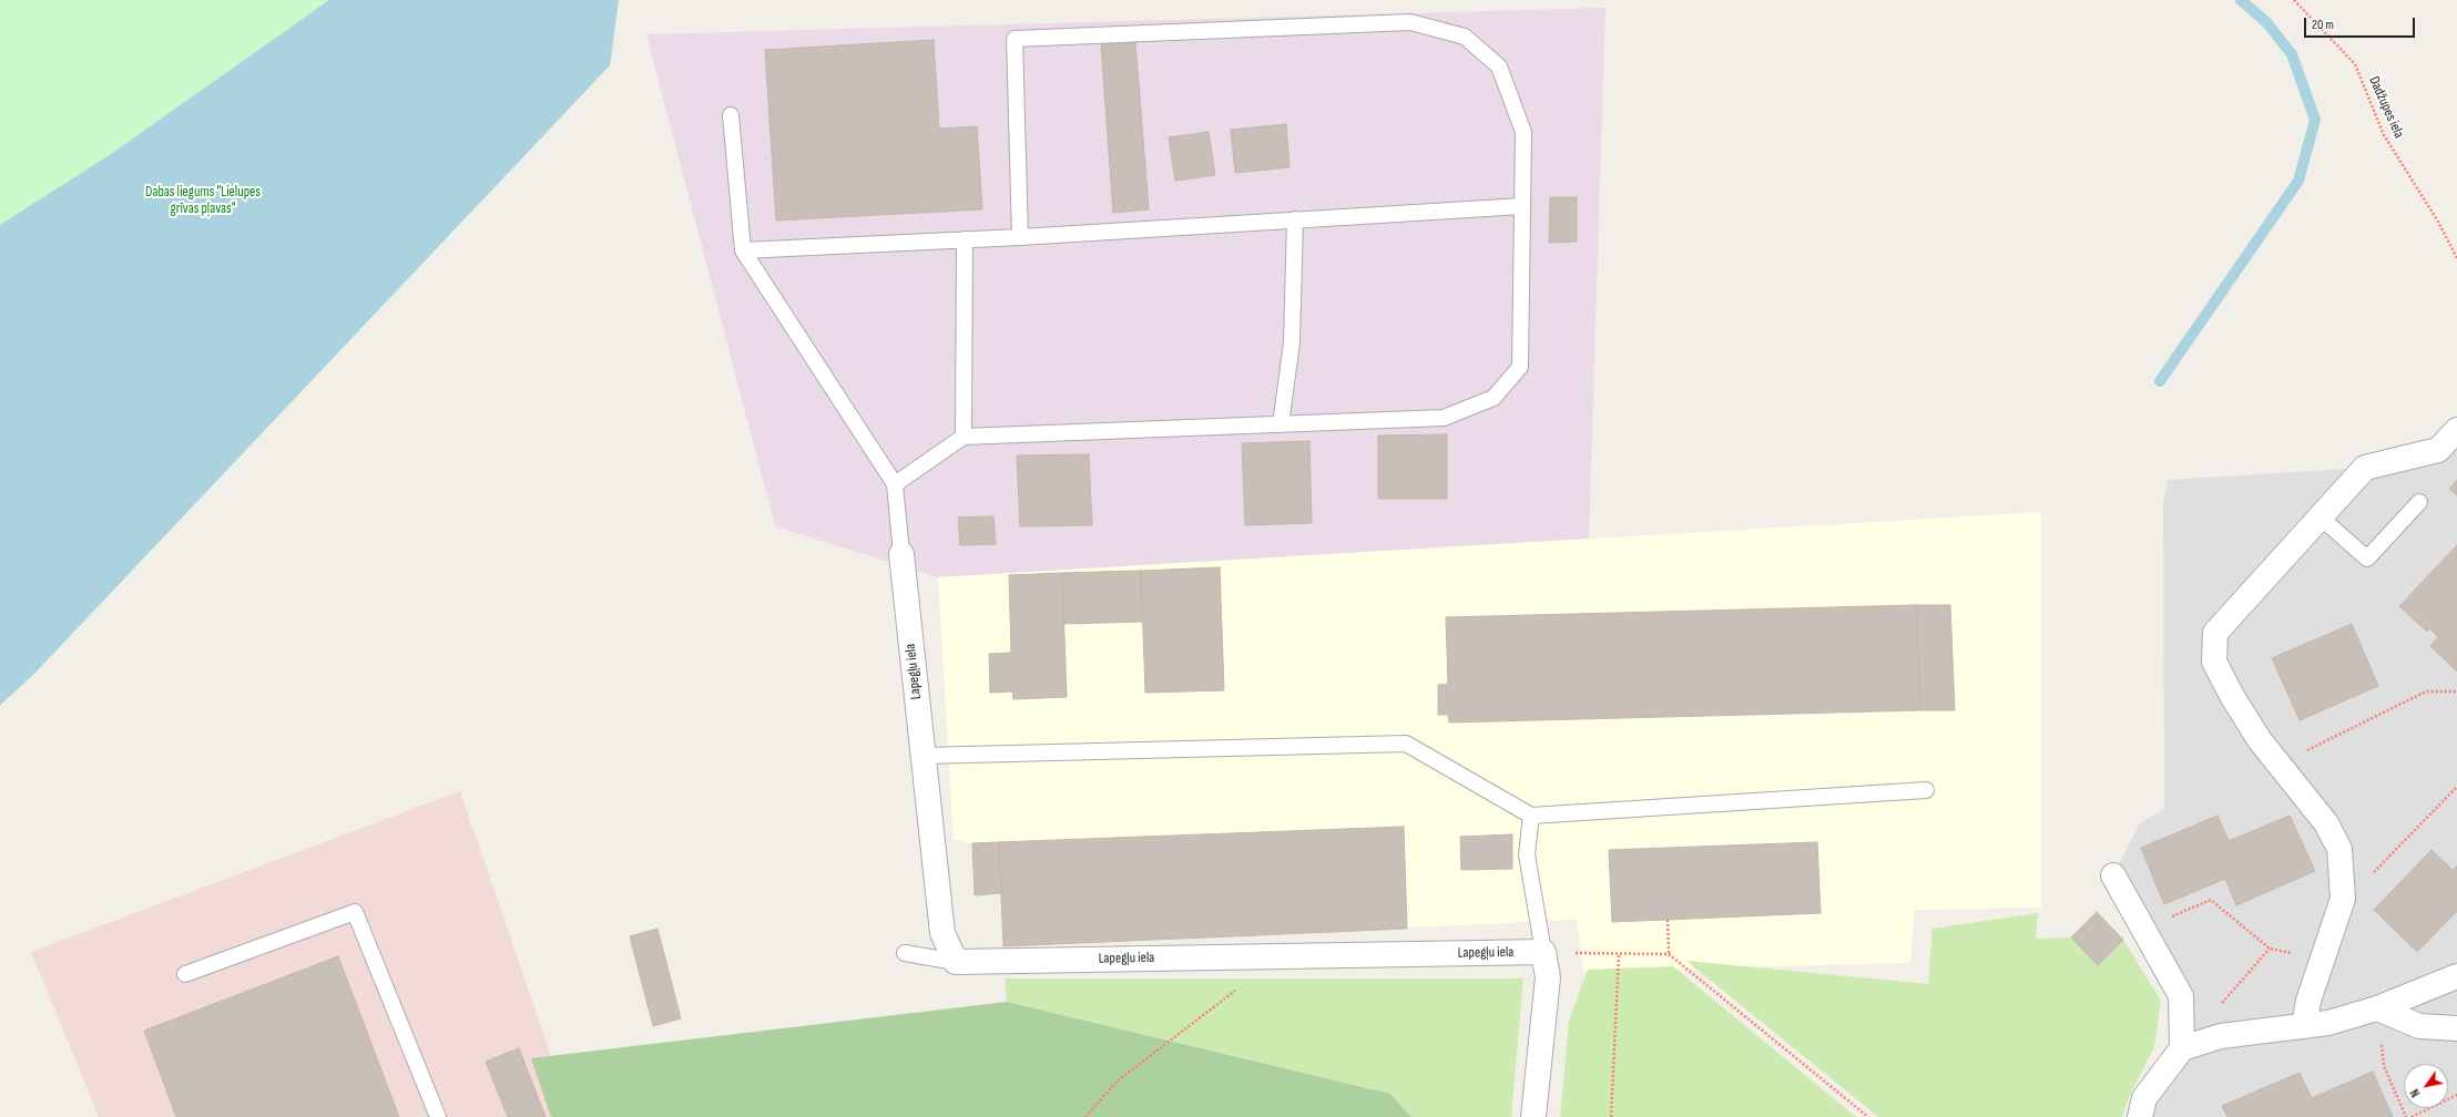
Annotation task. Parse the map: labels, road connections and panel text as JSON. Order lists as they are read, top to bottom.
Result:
{
  "streets": {
    "street": ["Lapegļu iela"],
    "path": ["Dadžupes iela"]
  },
  "parks": ["Dabas liegums \"Lielupes grīvas pļavas\""],
  "scale_bar": "20 m",
  "north": "bottom left"
}
